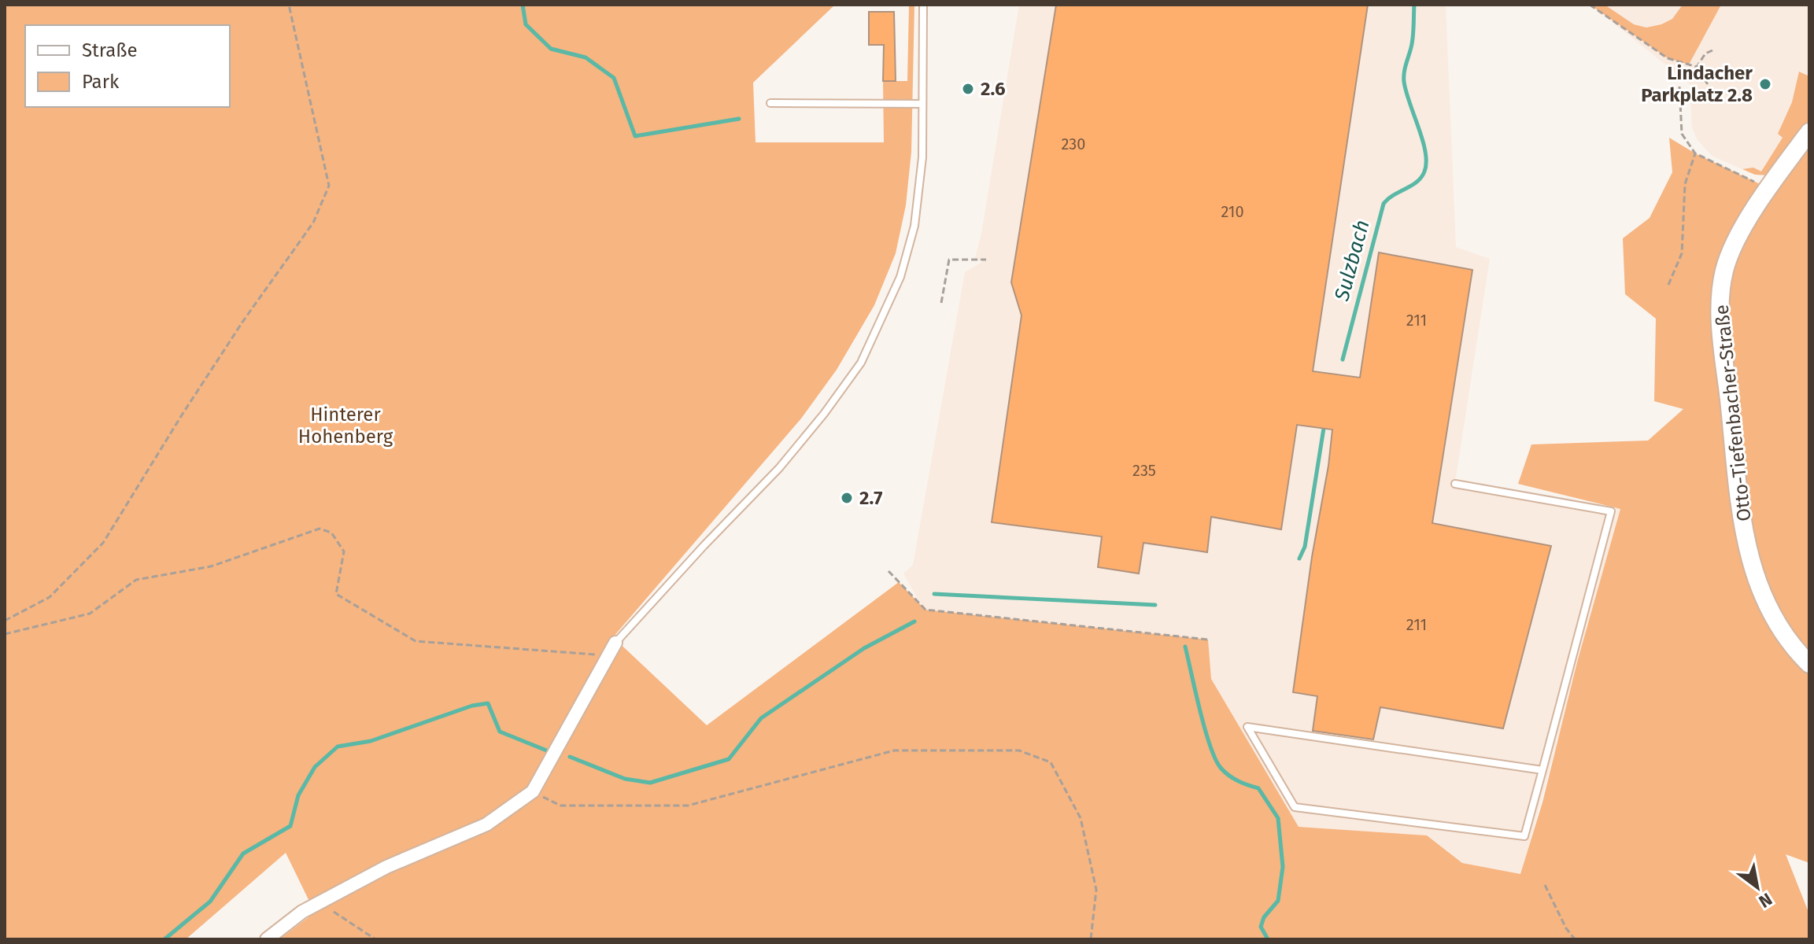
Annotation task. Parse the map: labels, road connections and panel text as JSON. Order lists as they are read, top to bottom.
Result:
{
  "streets": {
    "street": ["Otto-Tiefenbacher-Straße"]
  },
  "water": ["Sulzbach"],
  "parks": ["Hinterer Hohenberg"],
  "places": ["Lindacher Parkplatz 2.8", "2.6", "2.7"],
  "house_numbers": [
    "230",
    "210",
    "211",
    "235",
    "211"
  ],
  "legend": ["Straße", "Park"],
  "north": "bottom right"
}
